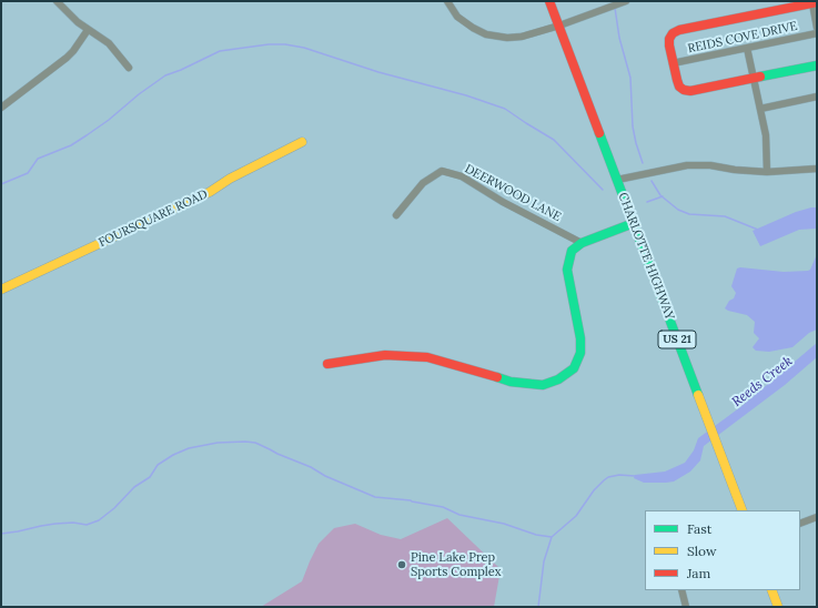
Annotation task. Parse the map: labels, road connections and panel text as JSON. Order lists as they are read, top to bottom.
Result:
{
  "streets": {
    "street": [
      "REIDS COVE DRIVE",
      "DEERWOOD LANE",
      "FOURSQUARE ROAD",
      "CHARLOTTE HIGHWAY",
      "US 21"
    ]
  },
  "water": ["Reeds Creek"],
  "places": ["Pine Lake Prep Sports Complex"],
  "legend": ["Fast", "Slow", "Jam"]
}
